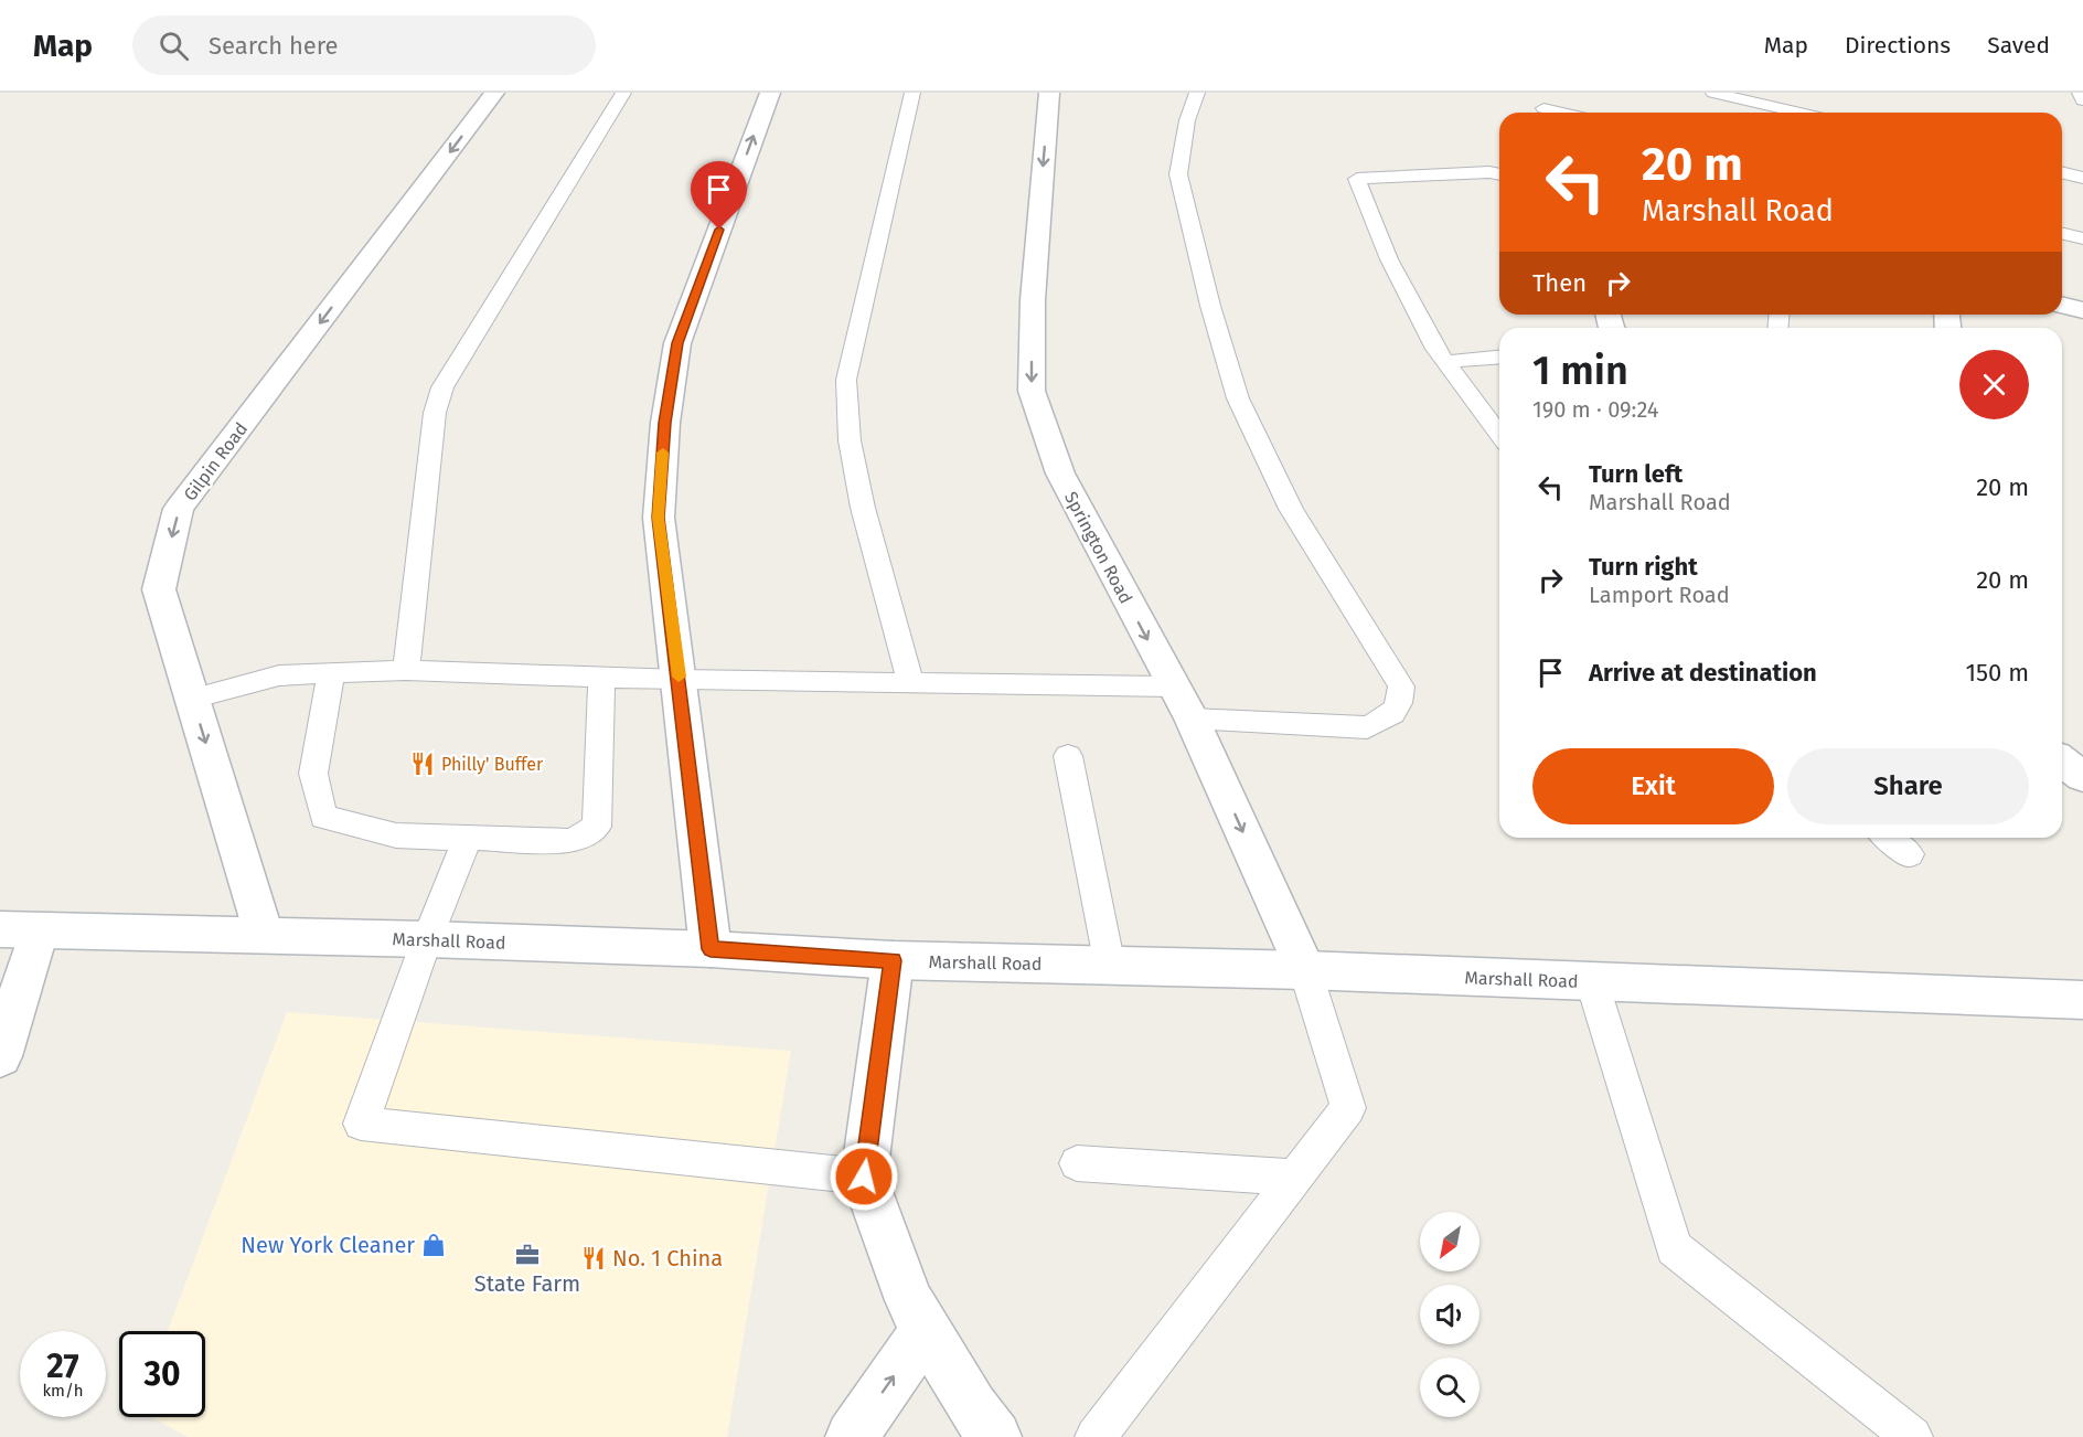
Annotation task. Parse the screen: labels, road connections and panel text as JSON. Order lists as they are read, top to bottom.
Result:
{
  "streets": {
    "street": ["Gilpin Road", "Springton Road", "Marshall Road"]
  },
  "crossings": [
    ["Gilpin Road", "Marshall Road"],
    ["Springton Road", "Marshall Road"]
  ],
  "one_way": ["Gilpin Road", "Springton Road"],
  "places": {
    "restaurant": ["Philly' Buffer", "No. 1 China"],
    "shop": ["New York Cleaner"],
    "office": ["State Farm"]
  },
  "north": "bottom left",
  "page": {
    "header": "Map",
    "search": "Search here",
    "nav": ["Map", "Directions", "Saved"],
    "turn": ["20 m", "Marshall Road"],
    "then": "Then",
    "heading": ["1 min", "190 m · 09:24"],
    "list": [
      {
        "name": "Turn left",
        "note": "Marshall Road",
        "value": "20 m"
      },
      {
        "name": "Turn right",
        "note": "Lamport Road",
        "value": "20 m"
      },
      {
        "name": "Arrive at destination",
        "value": "150 m"
      }
    ],
    "buttons": ["Exit", "Share"],
    "speed": "27 km/h",
    "limit": "30"
  }
}
